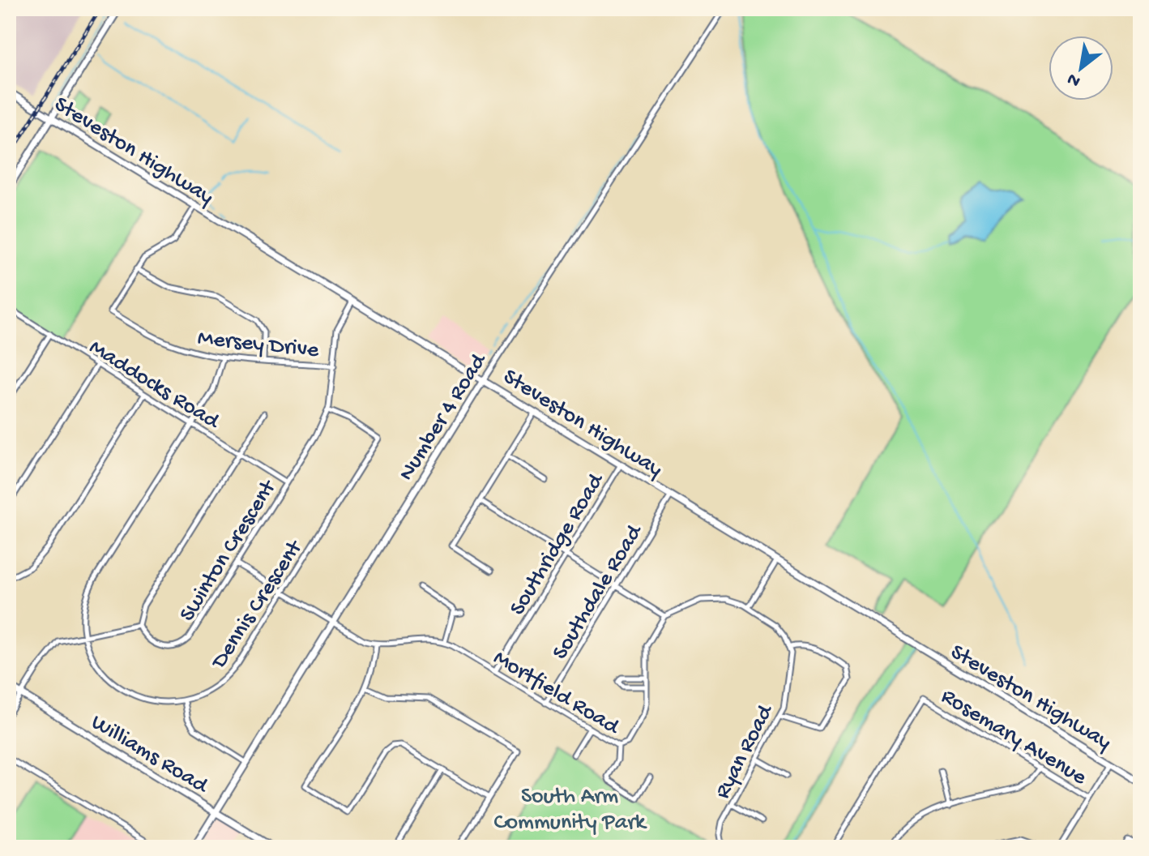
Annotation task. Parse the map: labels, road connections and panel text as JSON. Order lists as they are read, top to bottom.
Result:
{
  "streets": {
    "main road": ["Steveston Highway", "Number 4 Road", "Williams Road"],
    "street": [
      "Mersey Drive",
      "Maddocks Road",
      "Southridge Road",
      "Swinton Crescent",
      "Southdale Road",
      "Dennis Crescent",
      "Mortfield Road",
      "Rosemary Avenue",
      "Ryan Road"
    ]
  },
  "crossings": [
    ["Steveston Highway", "Number 4 Road"],
    ["Steveston Highway", "Southridge Road"],
    ["Steveston Highway", "Swinton Crescent"],
    ["Steveston Highway", "Southdale Road"],
    ["Mersey Drive", "Swinton Crescent"],
    ["Mersey Drive", "Dennis Crescent"],
    ["Maddocks Road", "Swinton Crescent"],
    ["Maddocks Road", "Dennis Crescent"],
    ["Number 4 Road", "Mortfield Road"],
    ["Number 4 Road", "Williams Road"],
    ["Southridge Road", "Mortfield Road"],
    ["Swinton Crescent", "Dennis Crescent"],
    ["Swinton Crescent", "Mortfield Road"],
    ["Southdale Road", "Mortfield Road"],
    ["Dennis Crescent", "Mortfield Road"]
  ],
  "parks": ["South Arm Community Park"],
  "north": "bottom left"
}
